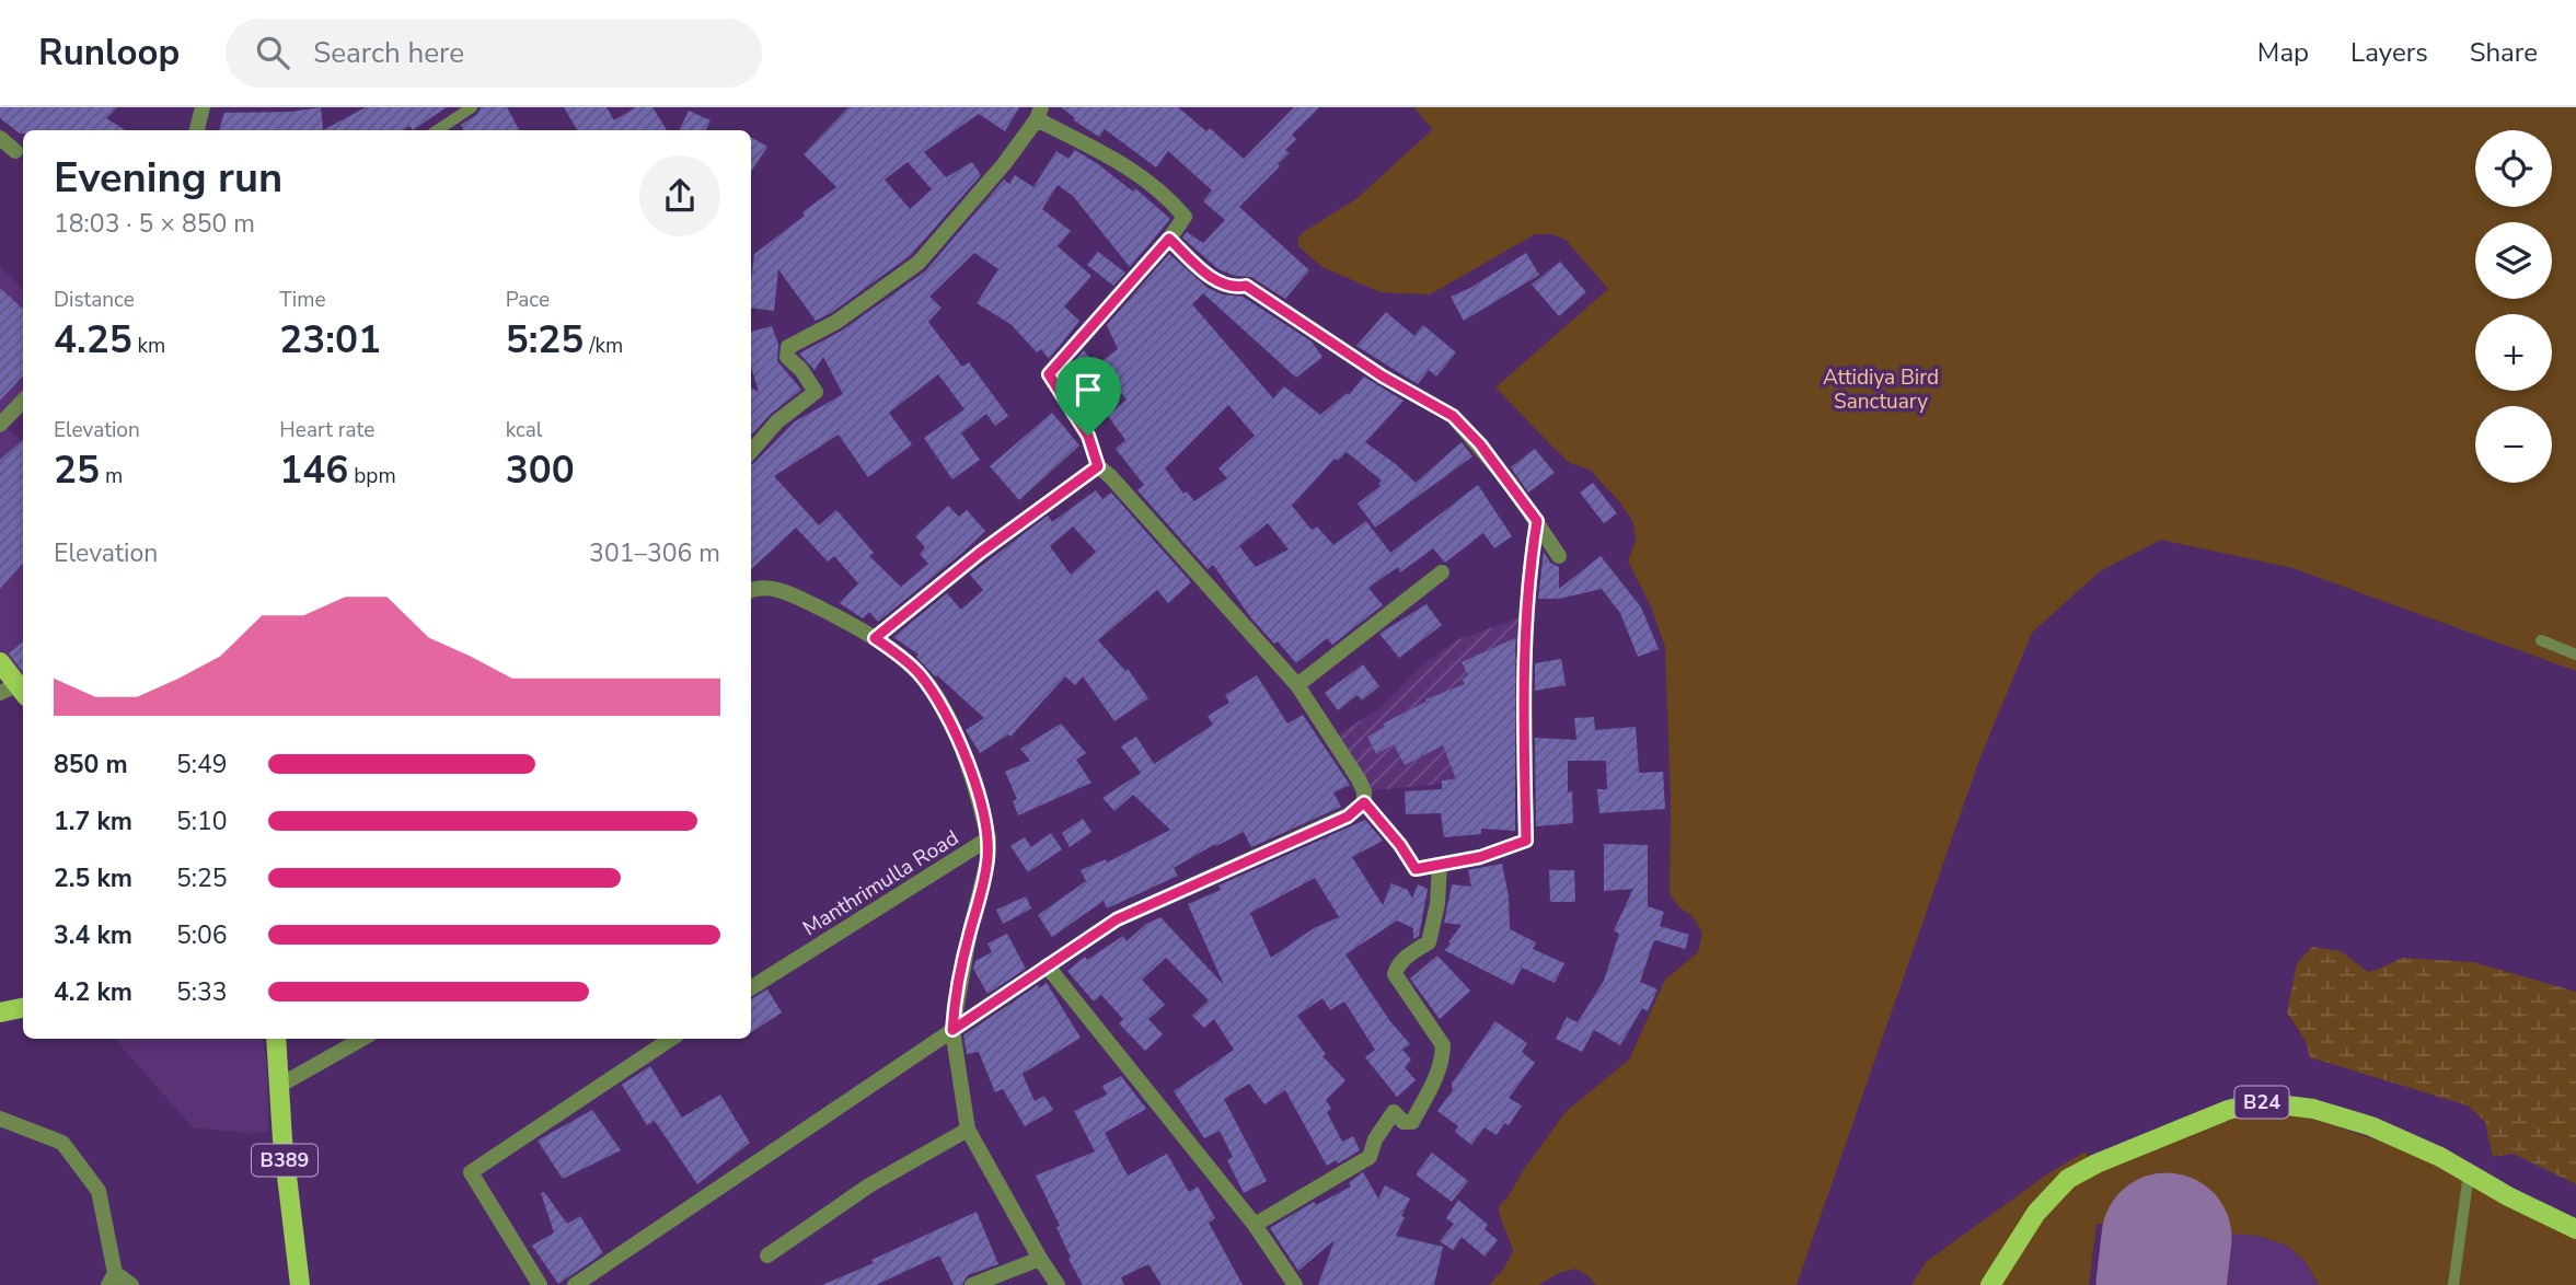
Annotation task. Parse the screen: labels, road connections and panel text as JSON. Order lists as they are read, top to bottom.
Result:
{
  "streets": {
    "main road": ["B24", "B389"],
    "street": ["Manthrimulla Road"]
  },
  "parks": ["Attidiya Bird Sanctuary"],
  "page": {
    "header": "Runloop",
    "search": "Search here",
    "nav": ["Map", "Layers", "Share"],
    "map_buttons": ["+", "−"],
    "heading": ["Evening run", "18:03 · 5 × 850 m"],
    "stats": [
      ["Distance", "4.25 km"],
      ["Time", "23:01"],
      ["Pace", "5:25 /km"],
      ["Elevation", "25 m"],
      ["Heart rate", "146 bpm"],
      ["kcal", "300"]
    ],
    "chart": ["Elevation", "301–306 m"],
    "list": [
      {
        "name": "850 m",
        "note": "5:49"
      },
      {
        "name": "1.7 km",
        "note": "5:10"
      },
      {
        "name": "2.5 km",
        "note": "5:25"
      },
      {
        "name": "3.4 km",
        "note": "5:06"
      },
      {
        "name": "4.2 km",
        "note": "5:33"
      }
    ]
  }
}
